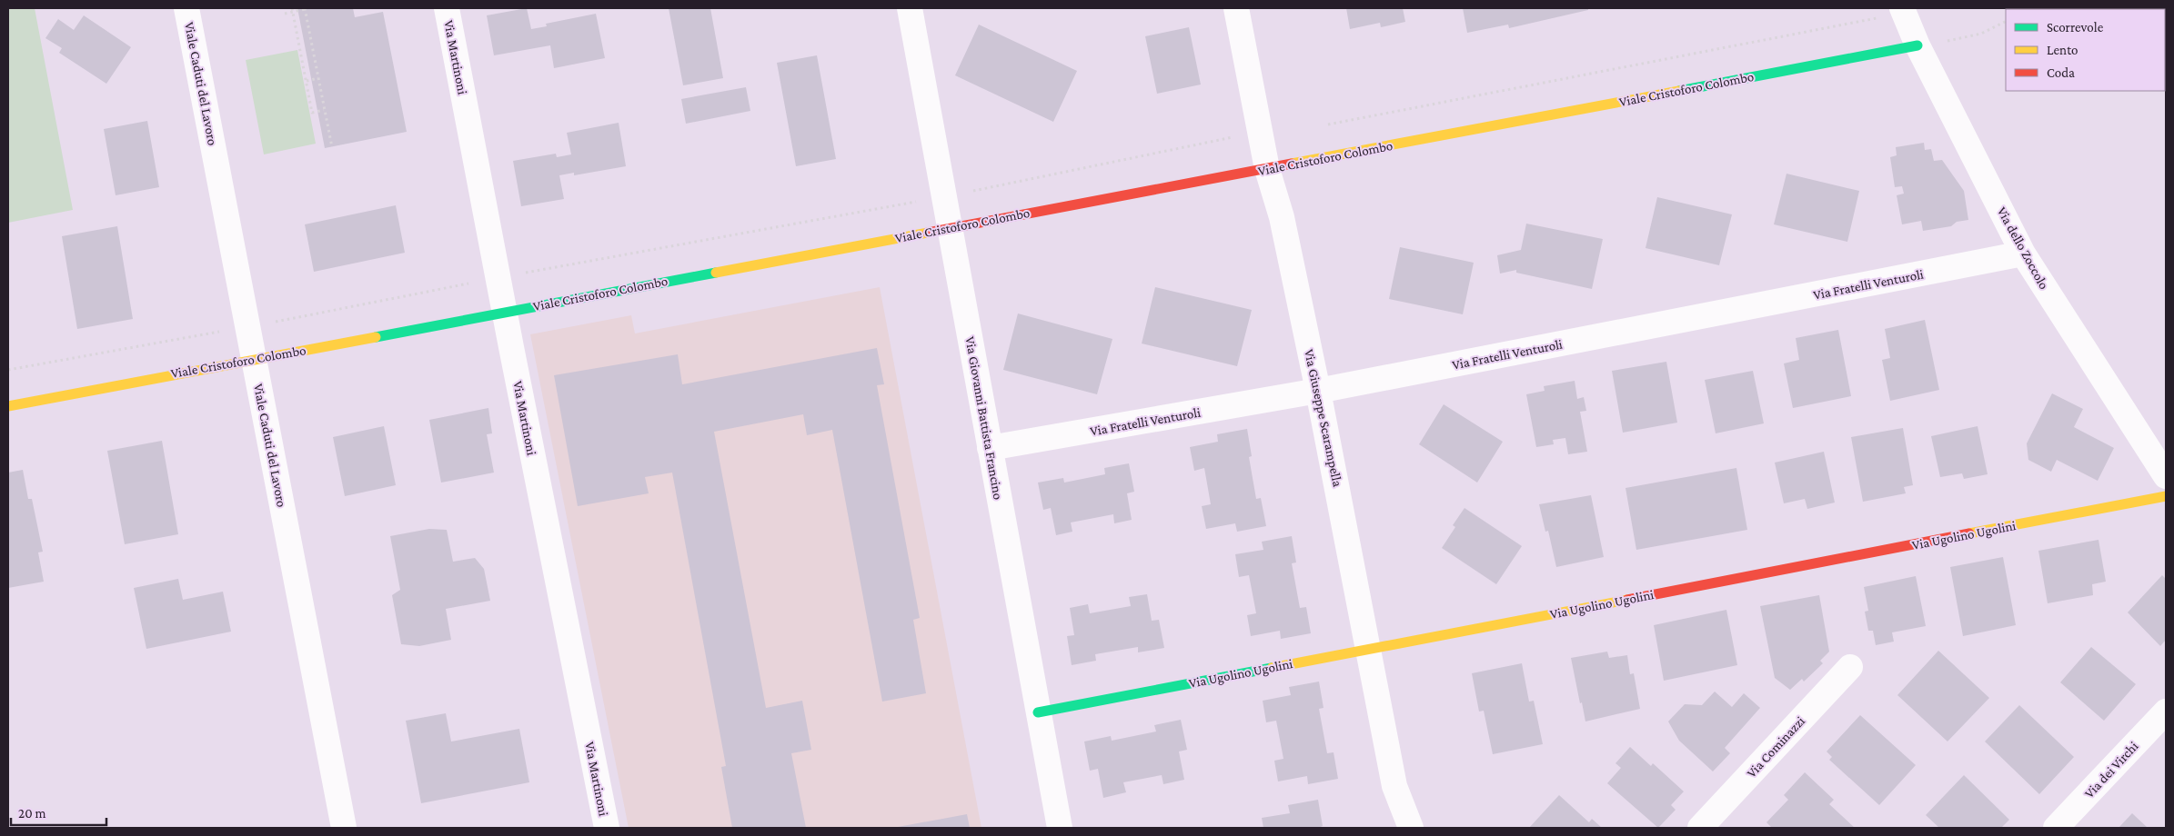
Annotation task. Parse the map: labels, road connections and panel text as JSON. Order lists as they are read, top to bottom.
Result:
{
  "streets": {
    "street": [
      "Via Martinoni",
      "Viale Caduti del Lavoro",
      "Viale Cristoforo Colombo",
      "Via dello Zoccolo",
      "Via Fratelli Venturoli",
      "Via Giovanni Battista Francino",
      "Via Giuseppe Scarampella",
      "Via Ugolino Ugolini",
      "Via Cominazzi",
      "Via dei Virchi"
    ]
  },
  "crossings": [
    ["Via Martinoni", "Viale Cristoforo Colombo"],
    ["Viale Caduti del Lavoro", "Viale Cristoforo Colombo"],
    ["Viale Cristoforo Colombo", "Via dello Zoccolo"],
    ["Viale Cristoforo Colombo", "Via Giovanni Battista Francino"],
    ["Viale Cristoforo Colombo", "Via Giuseppe Scarampella"],
    ["Via dello Zoccolo", "Via Fratelli Venturoli"],
    ["Via Fratelli Venturoli", "Via Giovanni Battista Francino"],
    ["Via Fratelli Venturoli", "Via Giuseppe Scarampella"],
    ["Via Giovanni Battista Francino", "Via Ugolino Ugolini"],
    ["Via Giuseppe Scarampella", "Via Ugolino Ugolini"]
  ],
  "legend": ["Scorrevole", "Lento", "Coda"],
  "scale_bar": "20 m"
}
